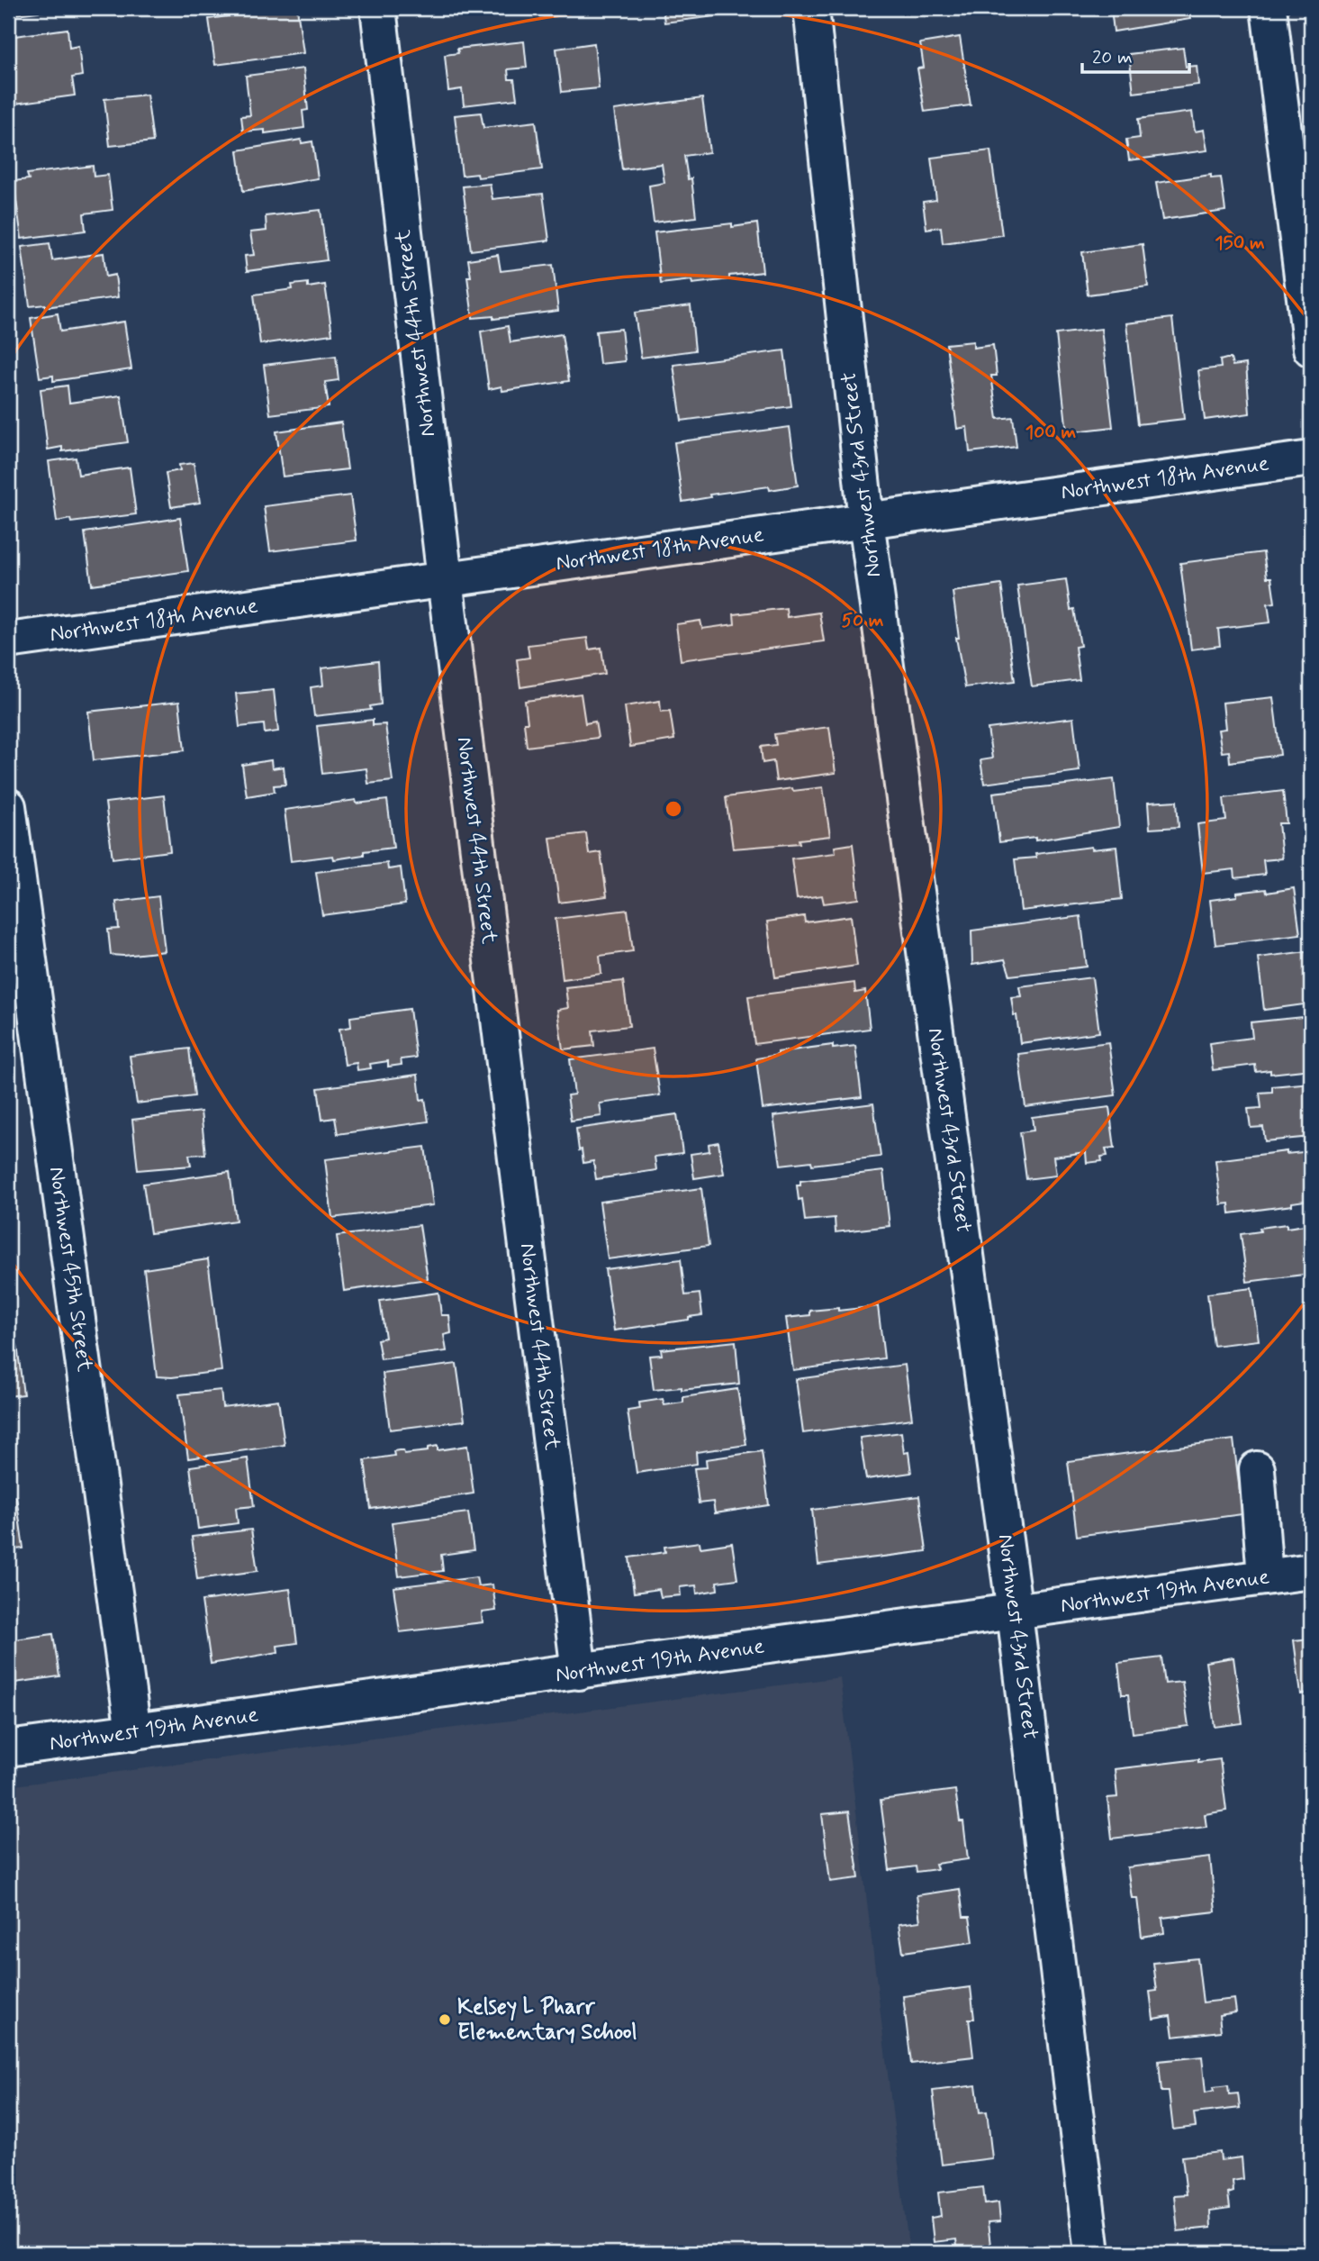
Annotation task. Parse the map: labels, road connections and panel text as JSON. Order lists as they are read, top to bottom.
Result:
{
  "streets": {
    "street": [
      "Northwest 44th Street",
      "Northwest 43rd Street",
      "Northwest 18th Avenue",
      "Northwest 45th Street",
      "Northwest 19th Avenue"
    ]
  },
  "crossings": [
    ["Northwest 44th Street", "Northwest 18th Avenue"],
    ["Northwest 44th Street", "Northwest 19th Avenue"],
    ["Northwest 43rd Street", "Northwest 18th Avenue"],
    ["Northwest 43rd Street", "Northwest 19th Avenue"],
    ["Northwest 45th Street", "Northwest 19th Avenue"]
  ],
  "places": ["Kelsey L Pharr Elementary School"],
  "scale_bar": "20 m",
  "rings": ["150 m", "100 m", "50 m"]
}
